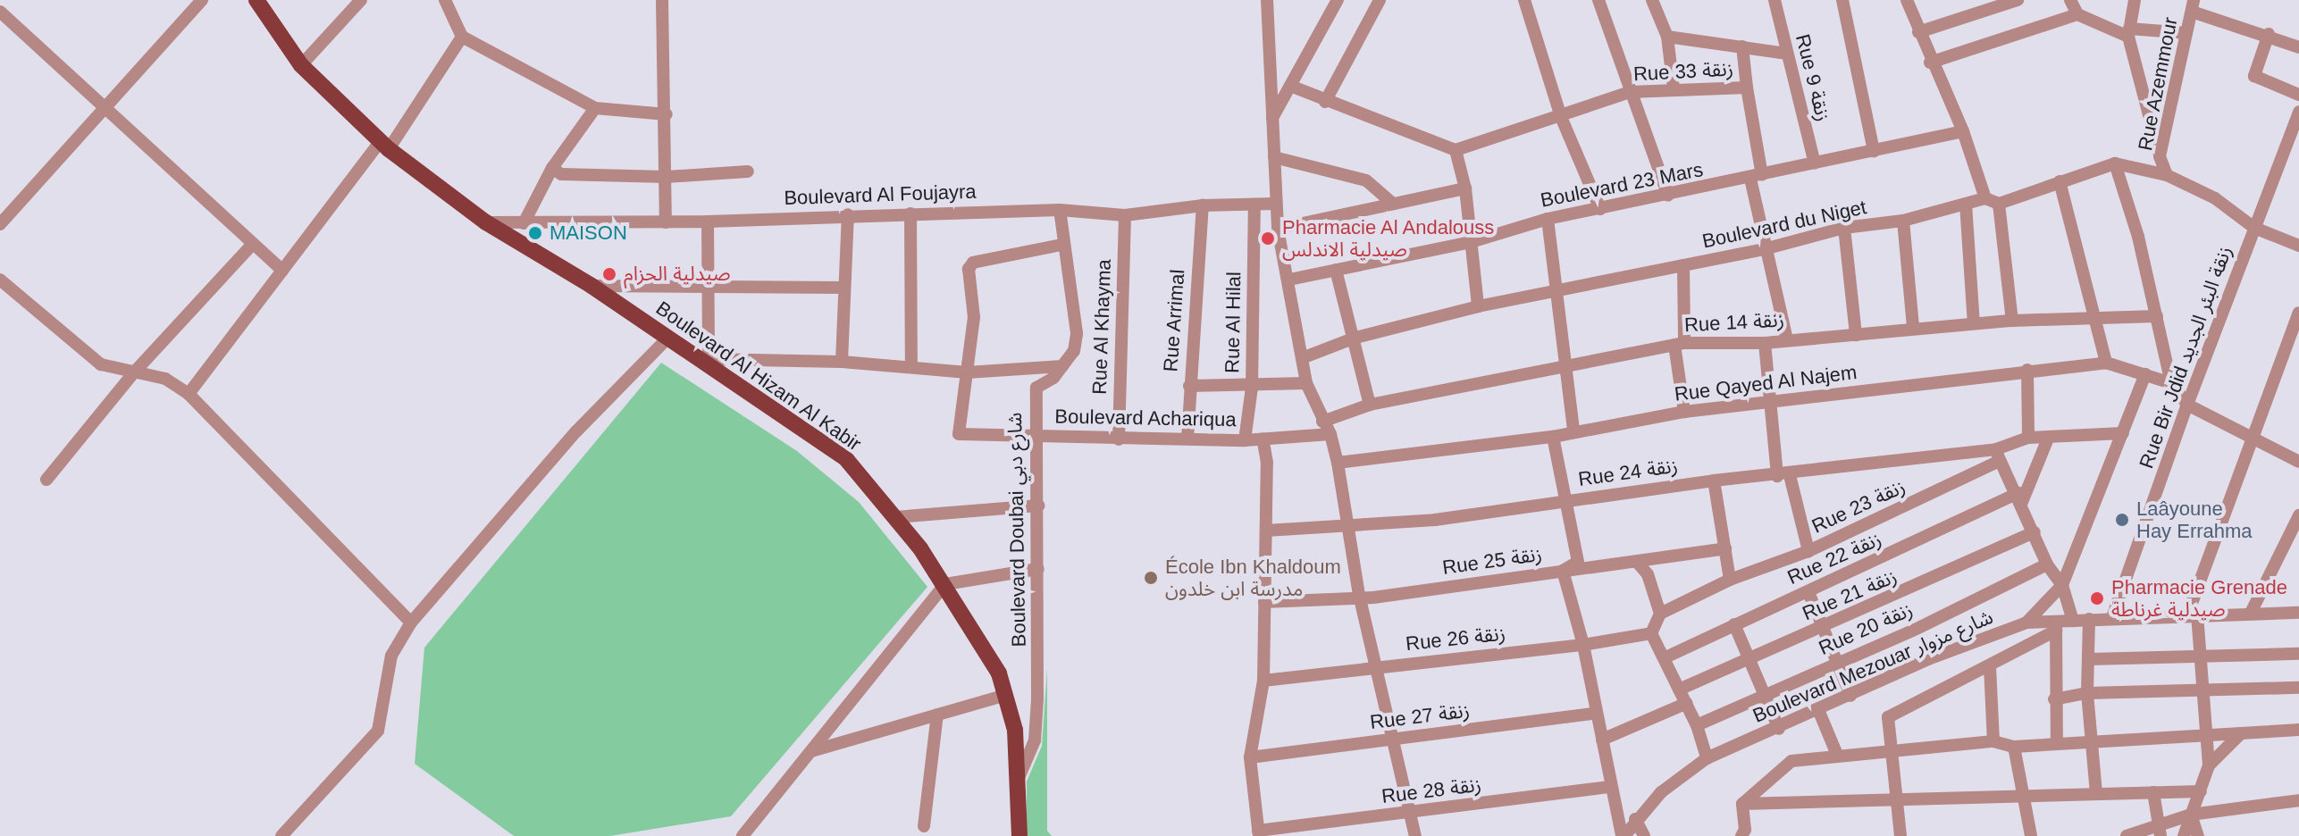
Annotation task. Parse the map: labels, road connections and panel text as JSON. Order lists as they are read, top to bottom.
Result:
{
  "streets": {
    "main road": ["Boulevard Al Hizam Al Kabir"],
    "street": [
      "Rue 33 زنقة",
      "Rue 9 زنقة",
      "Rue Azemmour",
      "Boulevard 23 Mars",
      "Boulevard Al Foujayra",
      "Boulevard du Niget",
      "Rue Arrimal",
      "Rue Al Hilal",
      "Rue 14 زنقة",
      "Rue Al Khayma",
      "Rue Bir Jdid زنقة البئر الجديد",
      "Rue Qayed Al Najem",
      "Boulevard Achariqua",
      "Rue 24 زنقة",
      "Rue 23 زنقة",
      "Boulevard Doubai شارع دبي",
      "Rue 22 زنقة",
      "Rue 25 زنقة",
      "Rue 21 زنقة",
      "Rue 20 زنقة",
      "Rue 26 زنقة",
      "Boulevard Mezouar شارع مزوار",
      "Rue 27 زنقة",
      "Rue 28 زنقة"
    ]
  },
  "crossings": [
    ["Rue 33 زنقة", "Boulevard 23 Mars"],
    ["Rue 33 زنقة", "Boulevard du Niget"],
    ["Rue 33 زنقة", "Rue 14 زنقة"],
    ["Rue 9 زنقة", "Boulevard 23 Mars"],
    ["Boulevard Al Foujayra", "Rue Arrimal"],
    ["Boulevard Al Foujayra", "Rue Al Hilal"],
    ["Boulevard Al Foujayra", "Rue Al Khayma"],
    ["Boulevard Al Foujayra", "Boulevard Al Hizam Al Kabir"],
    ["Boulevard Al Foujayra", "Boulevard Doubai شارع دبي"],
    ["Rue Arrimal", "Boulevard Achariqua"],
    ["Rue Al Hilal", "Boulevard Achariqua"],
    ["Rue Al Khayma", "Boulevard Achariqua"],
    ["Rue Bir Jdid زنقة البئر الجديد", "Boulevard Mezouar شارع مزوار"],
    ["Boulevard Al Hizam Al Kabir", "Boulevard Doubai شارع دبي"],
    ["Boulevard Achariqua", "Boulevard Doubai شارع دبي"],
    ["Rue 24 زنقة", "Rue 23 زنقة"]
  ],
  "places": [
    "MAISON",
    "Pharmacie Al Andalouss صيدلية الاندلس",
    "صيدلية الحزام",
    "Laâyoune Hay Errahma",
    "École Ibn Khaldoum مدرسة ابن خلدون",
    "Pharmacie Grenade صيدلية غرناطة"
  ]
}
